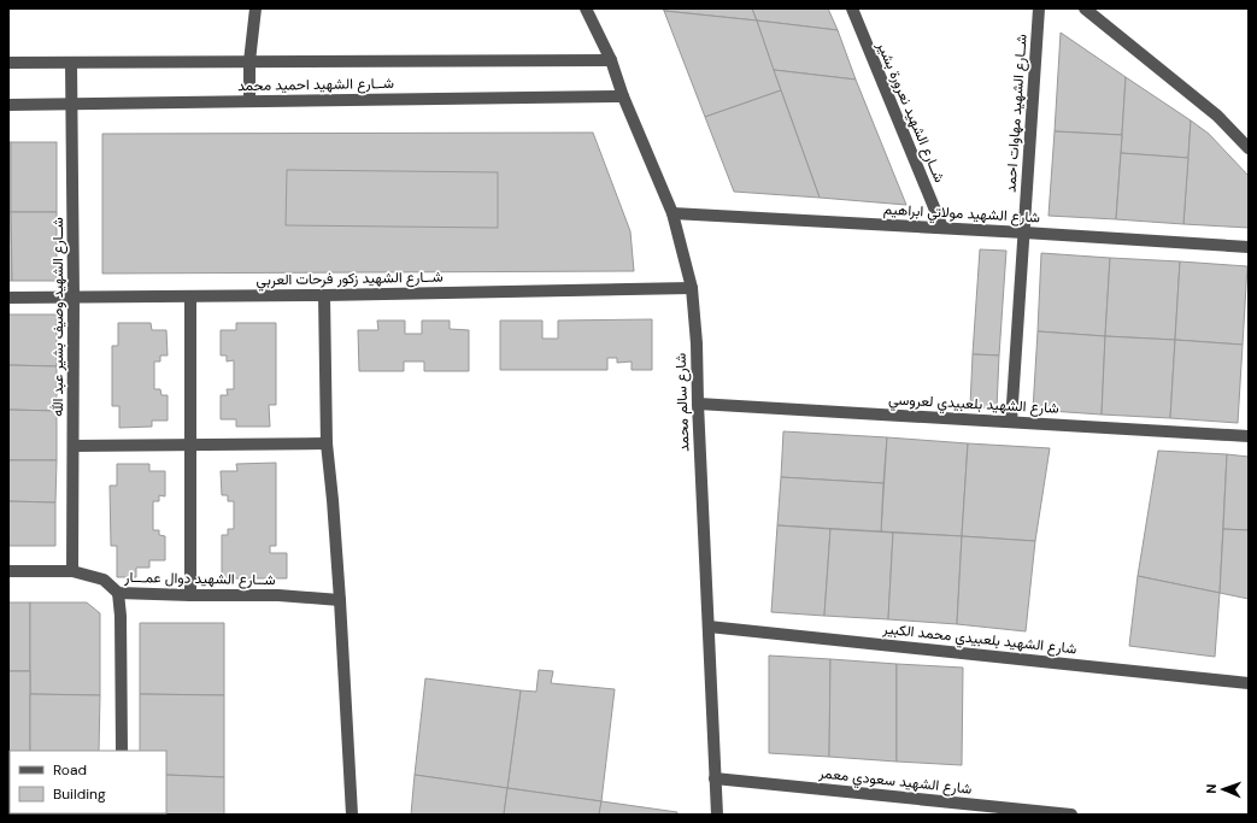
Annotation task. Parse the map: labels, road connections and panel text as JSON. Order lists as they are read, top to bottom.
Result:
{
  "streets": {
    "street": [
      "شــارع الشهيد احميد محمد",
      "شــارع الشهيد نعرورة بشير",
      "شــارع الشهيد مهاوات احمد",
      "شارع الشهيد مولاتي ابراهيم",
      "شــارع الشهيد زكور فرحات العربي",
      "شــارع الشهيد وصيف بشير عبد الله",
      "شارع سالم محمد",
      "شارع الشهيد بلعبيدي لعروسي",
      "شــارع الشهيد دوال عمـــار",
      "شارع الشهيد بلعبيدي محمد الكبير",
      "شارع الشهيد سعودي معمر"
    ]
  },
  "crossings": [
    ["شــارع الشهيد احميد محمد", "شــارع الشهيد وصيف بشير عبد الله"],
    ["شــارع الشهيد احميد محمد", "شارع سالم محمد"],
    ["شــارع الشهيد نعرورة بشير", "شارع الشهيد مولاتي ابراهيم"],
    ["شــارع الشهيد مهاوات احمد", "شارع الشهيد مولاتي ابراهيم"],
    ["شــارع الشهيد مهاوات احمد", "شارع الشهيد بلعبيدي لعروسي"],
    ["شارع الشهيد مولاتي ابراهيم", "شارع سالم محمد"],
    ["شــارع الشهيد زكور فرحات العربي", "شــارع الشهيد وصيف بشير عبد الله"],
    ["شــارع الشهيد زكور فرحات العربي", "شارع سالم محمد"],
    ["شــارع الشهيد وصيف بشير عبد الله", "شــارع الشهيد دوال عمـــار"],
    ["شارع سالم محمد", "شارع الشهيد بلعبيدي لعروسي"],
    ["شارع سالم محمد", "شارع الشهيد بلعبيدي محمد الكبير"],
    ["شارع سالم محمد", "شارع الشهيد سعودي معمر"]
  ],
  "legend": ["Road", "Building"],
  "north": "left"
}
